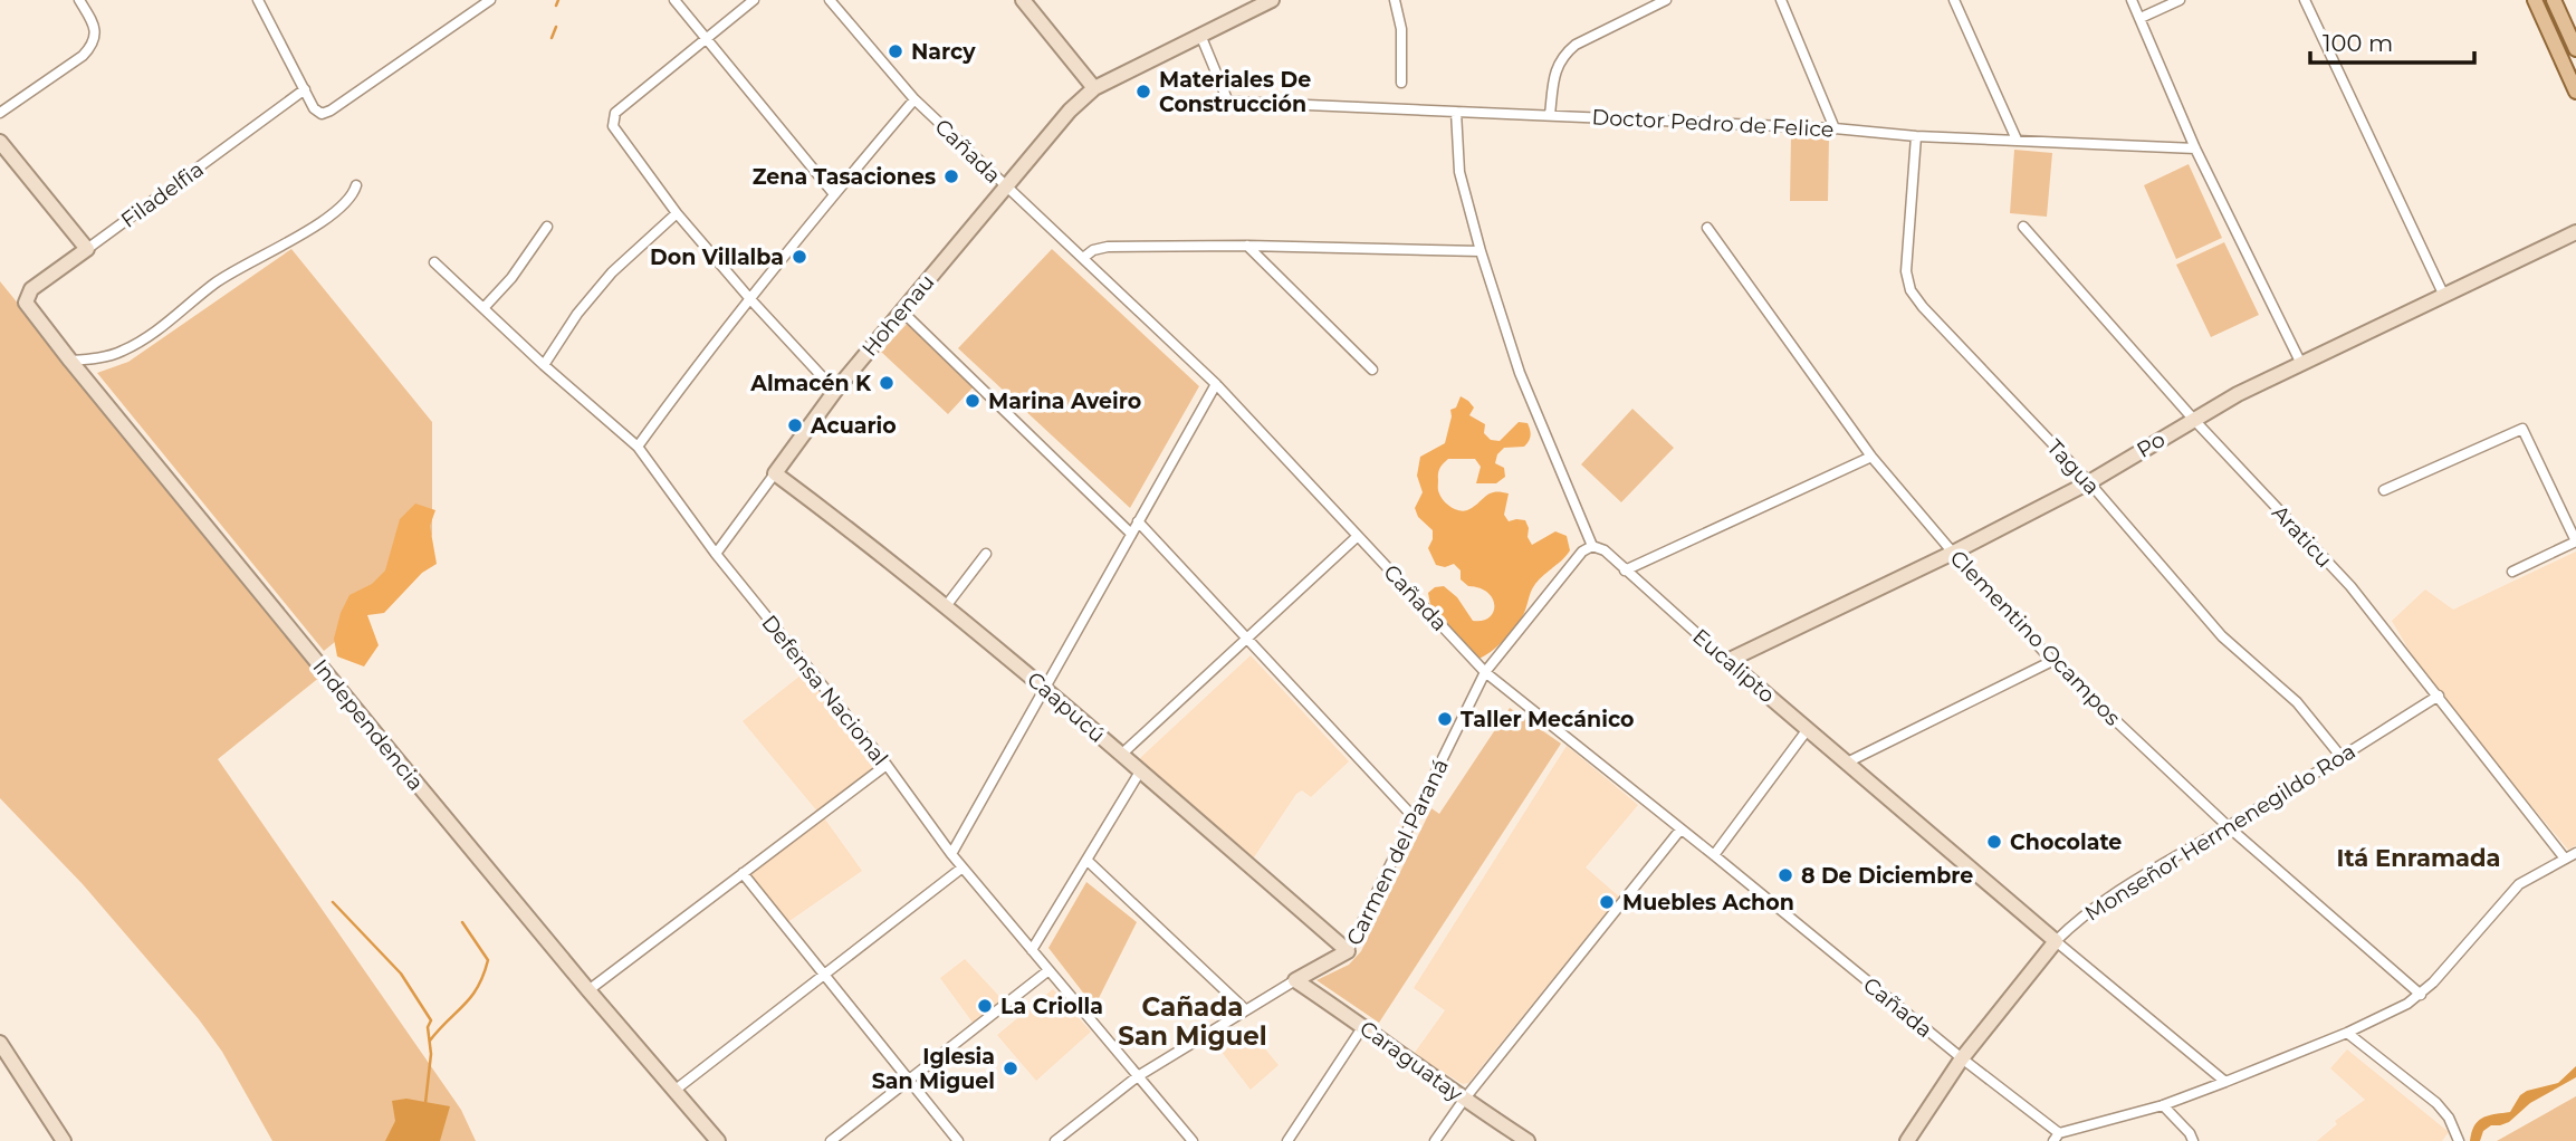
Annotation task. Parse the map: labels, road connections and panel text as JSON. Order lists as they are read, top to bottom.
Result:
{
  "streets": {
    "street": [
      "Doctor Pedro de Felice",
      "Cañada",
      "Filadelfia",
      "Hohenau",
      "Po",
      "Tagua",
      "Araticu",
      "Clementino Ocampos",
      "Eucalipto",
      "Defensa Nacional",
      "Caapucú",
      "Independencia",
      "Monseñor Hermenegildo Roa",
      "Carmen del Paraná",
      "Caraguatay"
    ]
  },
  "crossings": [
    ["Doctor Pedro de Felice", "Hohenau"],
    ["Doctor Pedro de Felice", "Tagua"],
    ["Cañada", "Hohenau"],
    ["Cañada", "Monseñor Hermenegildo Roa"],
    ["Cañada", "Carmen del Paraná"],
    ["Filadelfia", "Independencia"],
    ["Hohenau", "Defensa Nacional"],
    ["Hohenau", "Caapucú"],
    ["Po", "Tagua"],
    ["Po", "Araticu"],
    ["Po", "Clementino Ocampos"],
    ["Po", "Eucalipto"],
    ["Tagua", "Monseñor Hermenegildo Roa"],
    ["Araticu", "Monseñor Hermenegildo Roa"],
    ["Clementino Ocampos", "Monseñor Hermenegildo Roa"],
    ["Eucalipto", "Monseñor Hermenegildo Roa"],
    ["Eucalipto", "Carmen del Paraná"],
    ["Defensa Nacional", "Carmen del Paraná"],
    ["Caapucú", "Carmen del Paraná"],
    ["Carmen del Paraná", "Caraguatay"]
  ],
  "districts": ["Itá Enramada", "Cañada San Miguel"],
  "places": [
    "Narcy",
    "Materiales De Construcción",
    "Zena Tasaciones",
    "Don Villalba",
    "Almacén K",
    "Marina Aveiro",
    "Acuario",
    "Taller Mecánico",
    "Chocolate",
    "8 De Diciembre",
    "Muebles Achon",
    "La Criolla",
    "Iglesia San Miguel"
  ],
  "scale_bar": "100 m"
}
